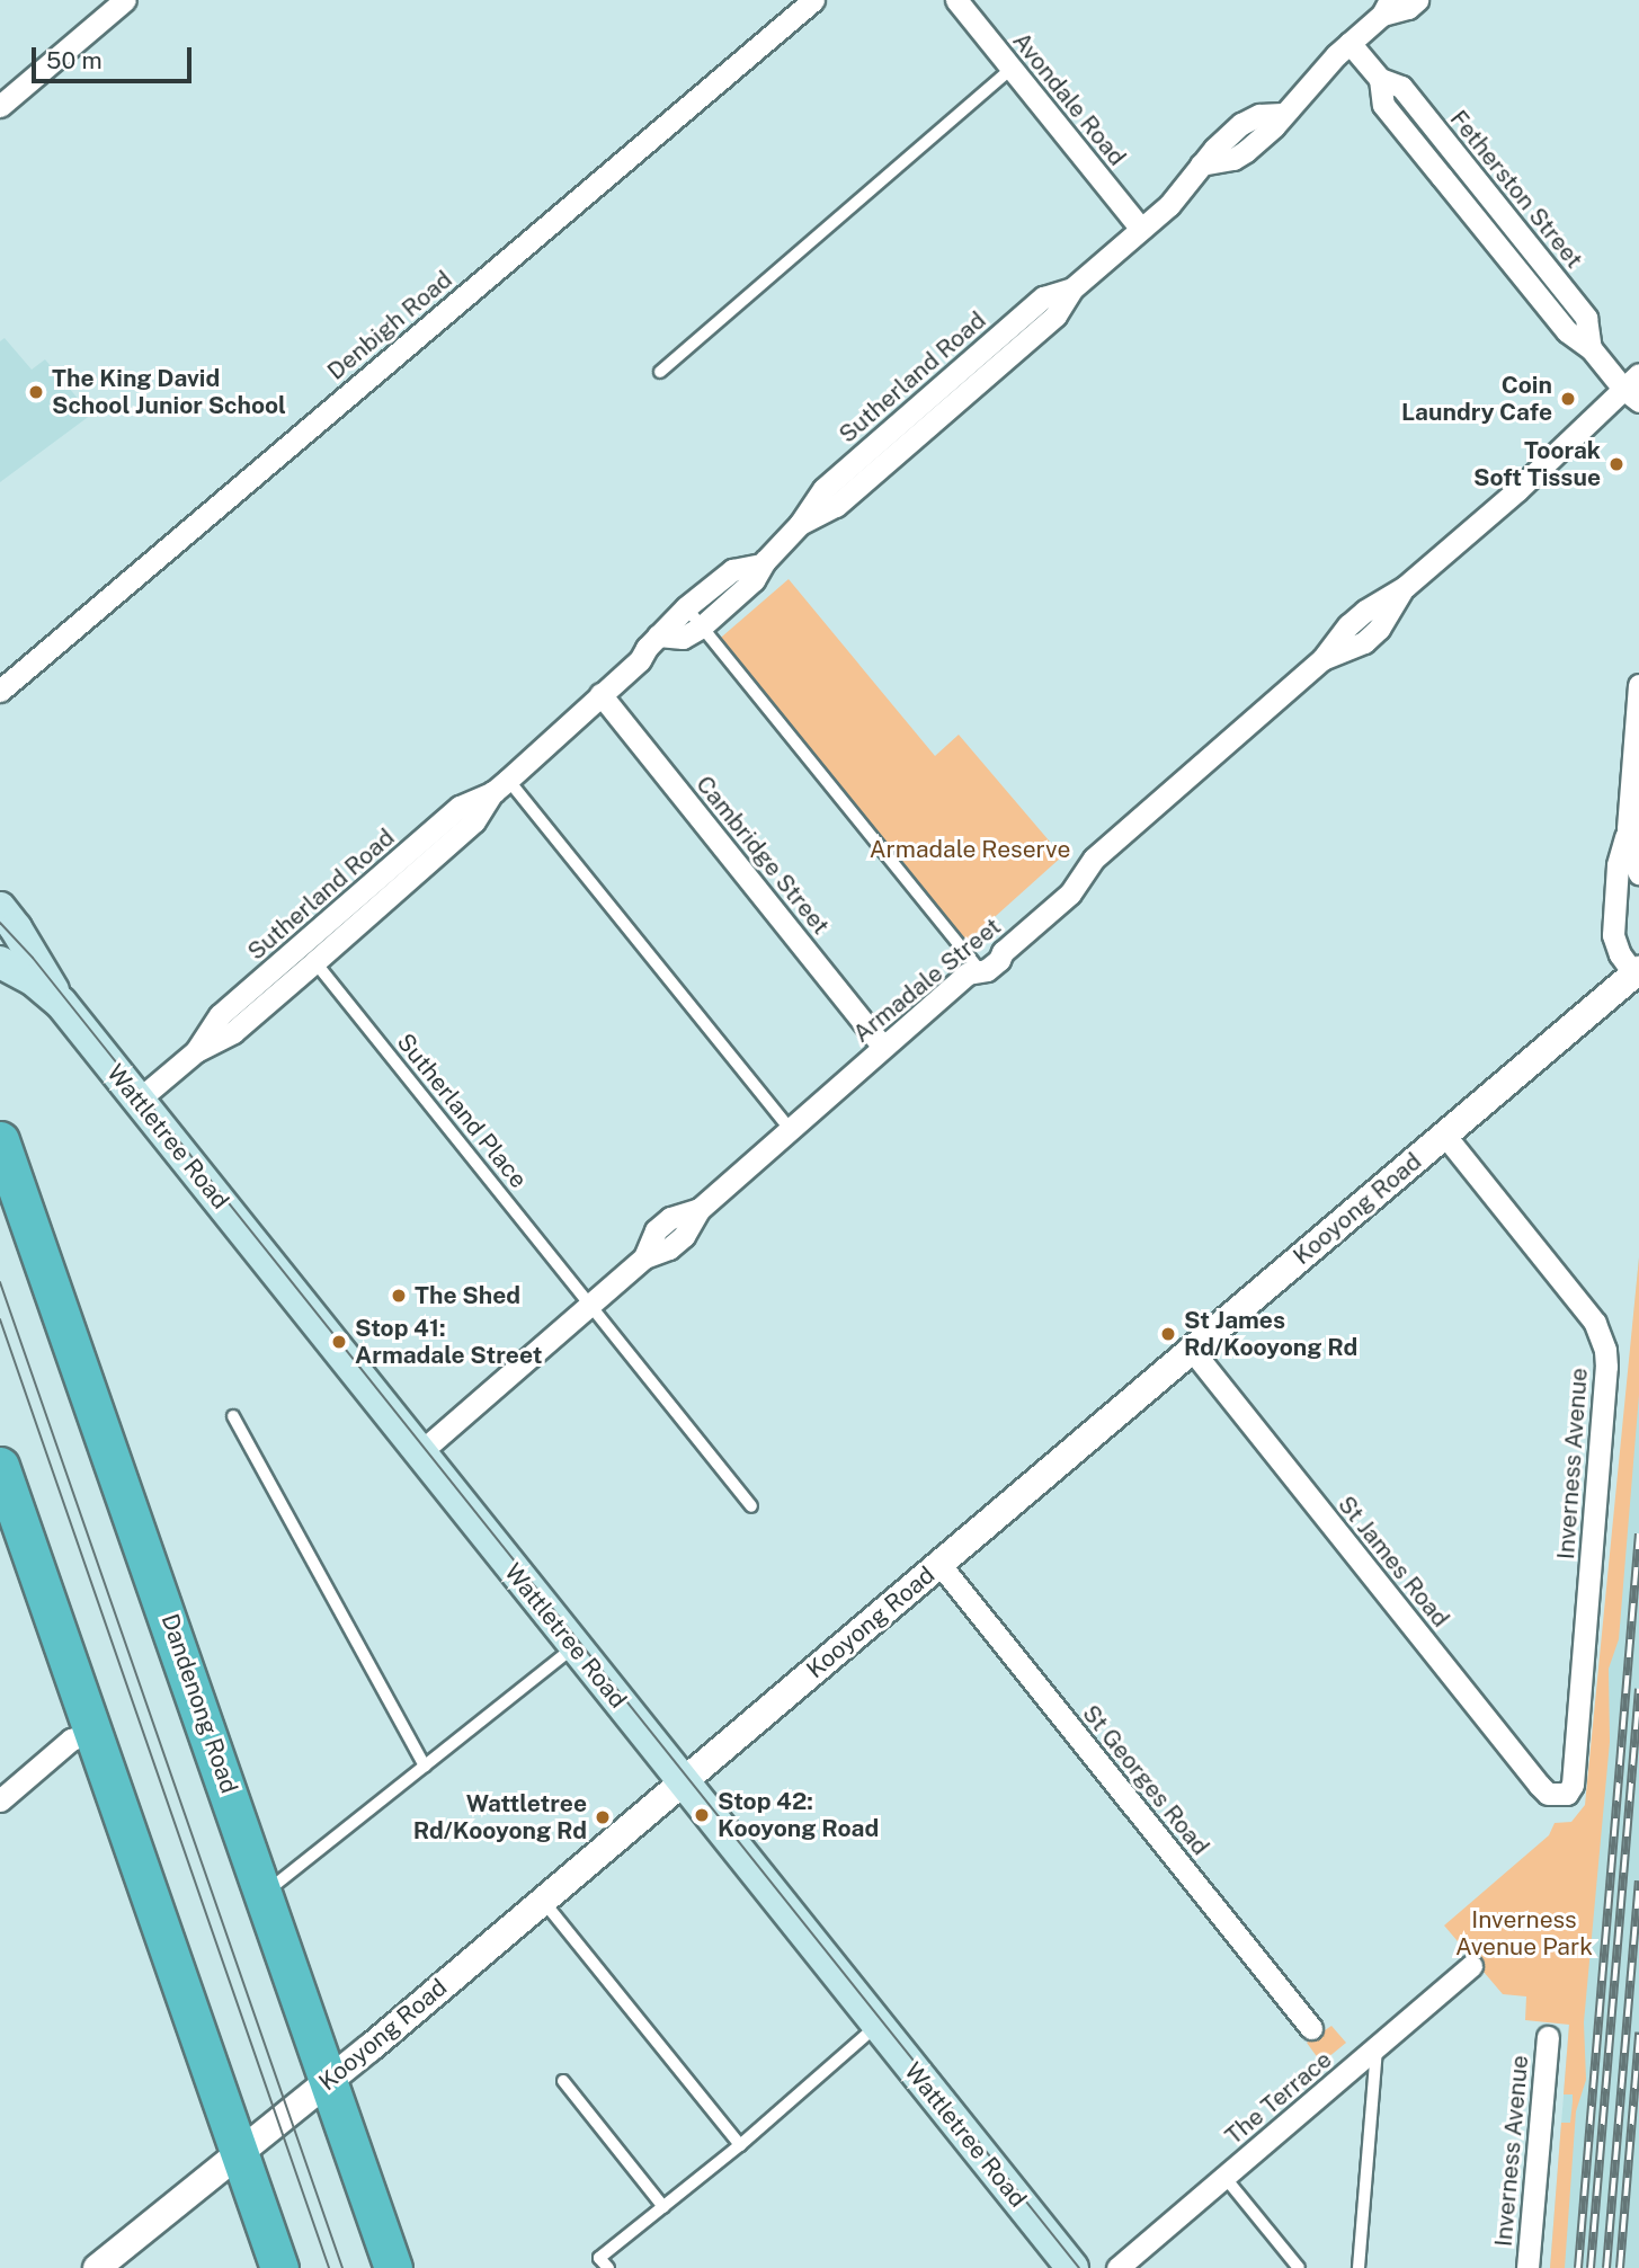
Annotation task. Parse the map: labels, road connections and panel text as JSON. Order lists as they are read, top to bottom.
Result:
{
  "streets": {
    "highway": ["Dandenong Road"],
    "main road": ["Wattletree Road"],
    "street": [
      "Avondale Road",
      "Fetherston Street",
      "Denbigh Road",
      "Sutherland Road",
      "Cambridge Street",
      "Armadale Street",
      "Kooyong Road",
      "Inverness Avenue",
      "St James Road",
      "St Georges Road",
      "The Terrace"
    ],
    "lane": ["Sutherland Place"]
  },
  "crossings": [
    ["Avondale Road", "Sutherland Road"],
    ["Fetherston Street", "Sutherland Road"],
    ["Fetherston Street", "Armadale Street"],
    ["Sutherland Road", "Cambridge Street"],
    ["Sutherland Road", "Sutherland Place"],
    ["Sutherland Road", "Wattletree Road"],
    ["Cambridge Street", "Armadale Street"],
    ["Armadale Street", "Sutherland Place"],
    ["Armadale Street", "Wattletree Road"],
    ["Wattletree Road", "Kooyong Road"],
    ["Kooyong Road", "Inverness Avenue"],
    ["Kooyong Road", "St James Road"],
    ["Kooyong Road", "Dandenong Road"],
    ["Kooyong Road", "St Georges Road"],
    ["Inverness Avenue", "St James Road"]
  ],
  "parks": ["Armadale Reserve", "Inverness Avenue Park"],
  "places": [
    "The King David School Junior School",
    "Coin Laundry Cafe",
    "Toorak Soft Tissue",
    "The Shed",
    "St James Rd/Kooyong Rd",
    "Stop 41: Armadale Street",
    "Stop 42: Kooyong Road",
    "Wattletree Rd/Kooyong Rd"
  ],
  "scale_bar": "50 m"
}
